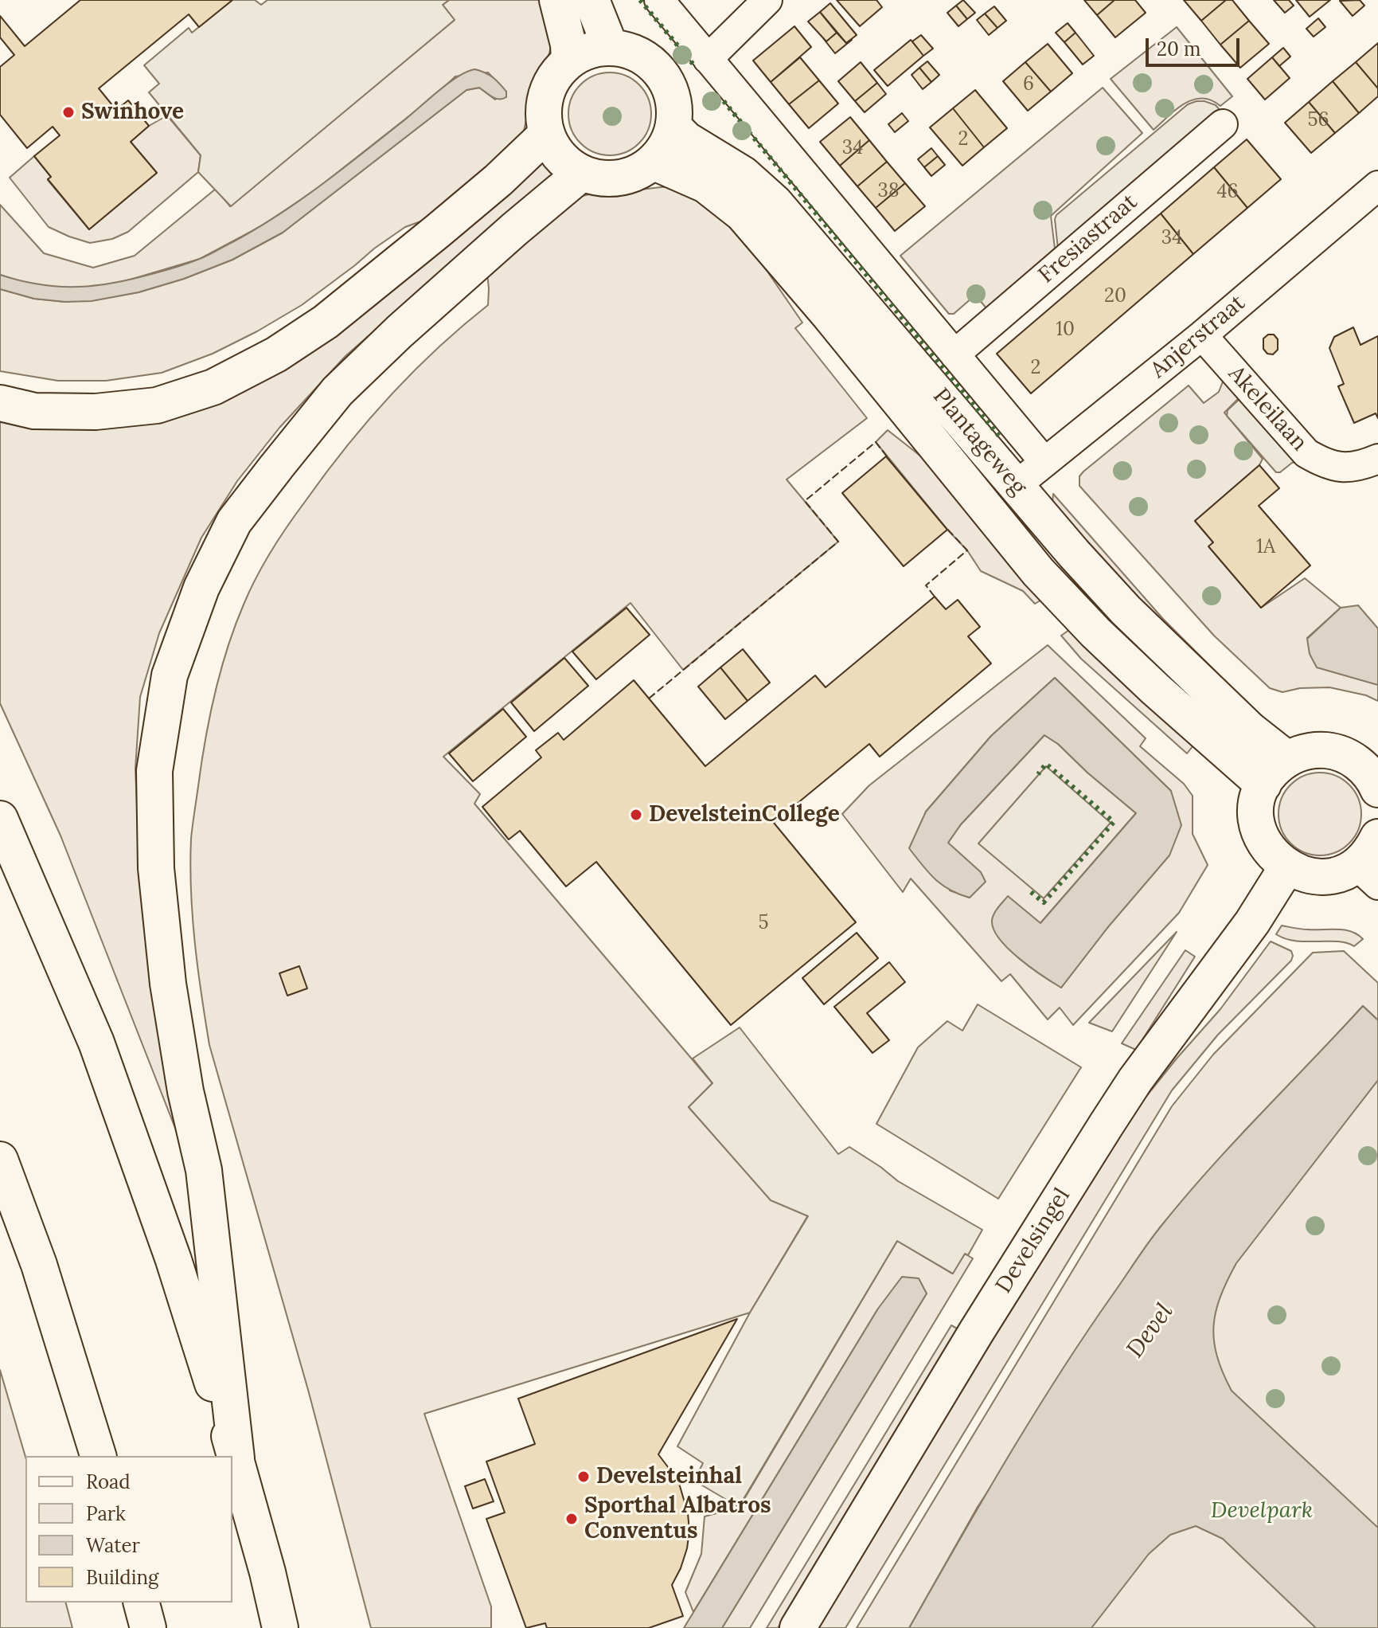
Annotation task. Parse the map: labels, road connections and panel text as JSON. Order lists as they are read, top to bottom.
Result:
{
  "streets": {
    "main road": ["Plantageweg", "Develsingel"],
    "street": ["Fresiastraat", "Anjerstraat", "Akeleilaan"]
  },
  "crossings": [
    ["Fresiastraat", "Plantageweg"],
    ["Anjerstraat", "Akeleilaan"],
    ["Anjerstraat", "Plantageweg"]
  ],
  "water": ["Devel"],
  "parks": ["Develpark"],
  "places": [
    "Swinhove",
    "DevelsteinCollege",
    "Develsteinhal",
    "Sporthal Albatros Conventus"
  ],
  "house_numbers": [
    "6",
    "56",
    "2",
    "34",
    "38",
    "46",
    "34",
    "20",
    "10",
    "2",
    "1A",
    "5"
  ],
  "legend": [
    "Road",
    "Park",
    "Water",
    "Building"
  ],
  "scale_bar": "20 m"
}
